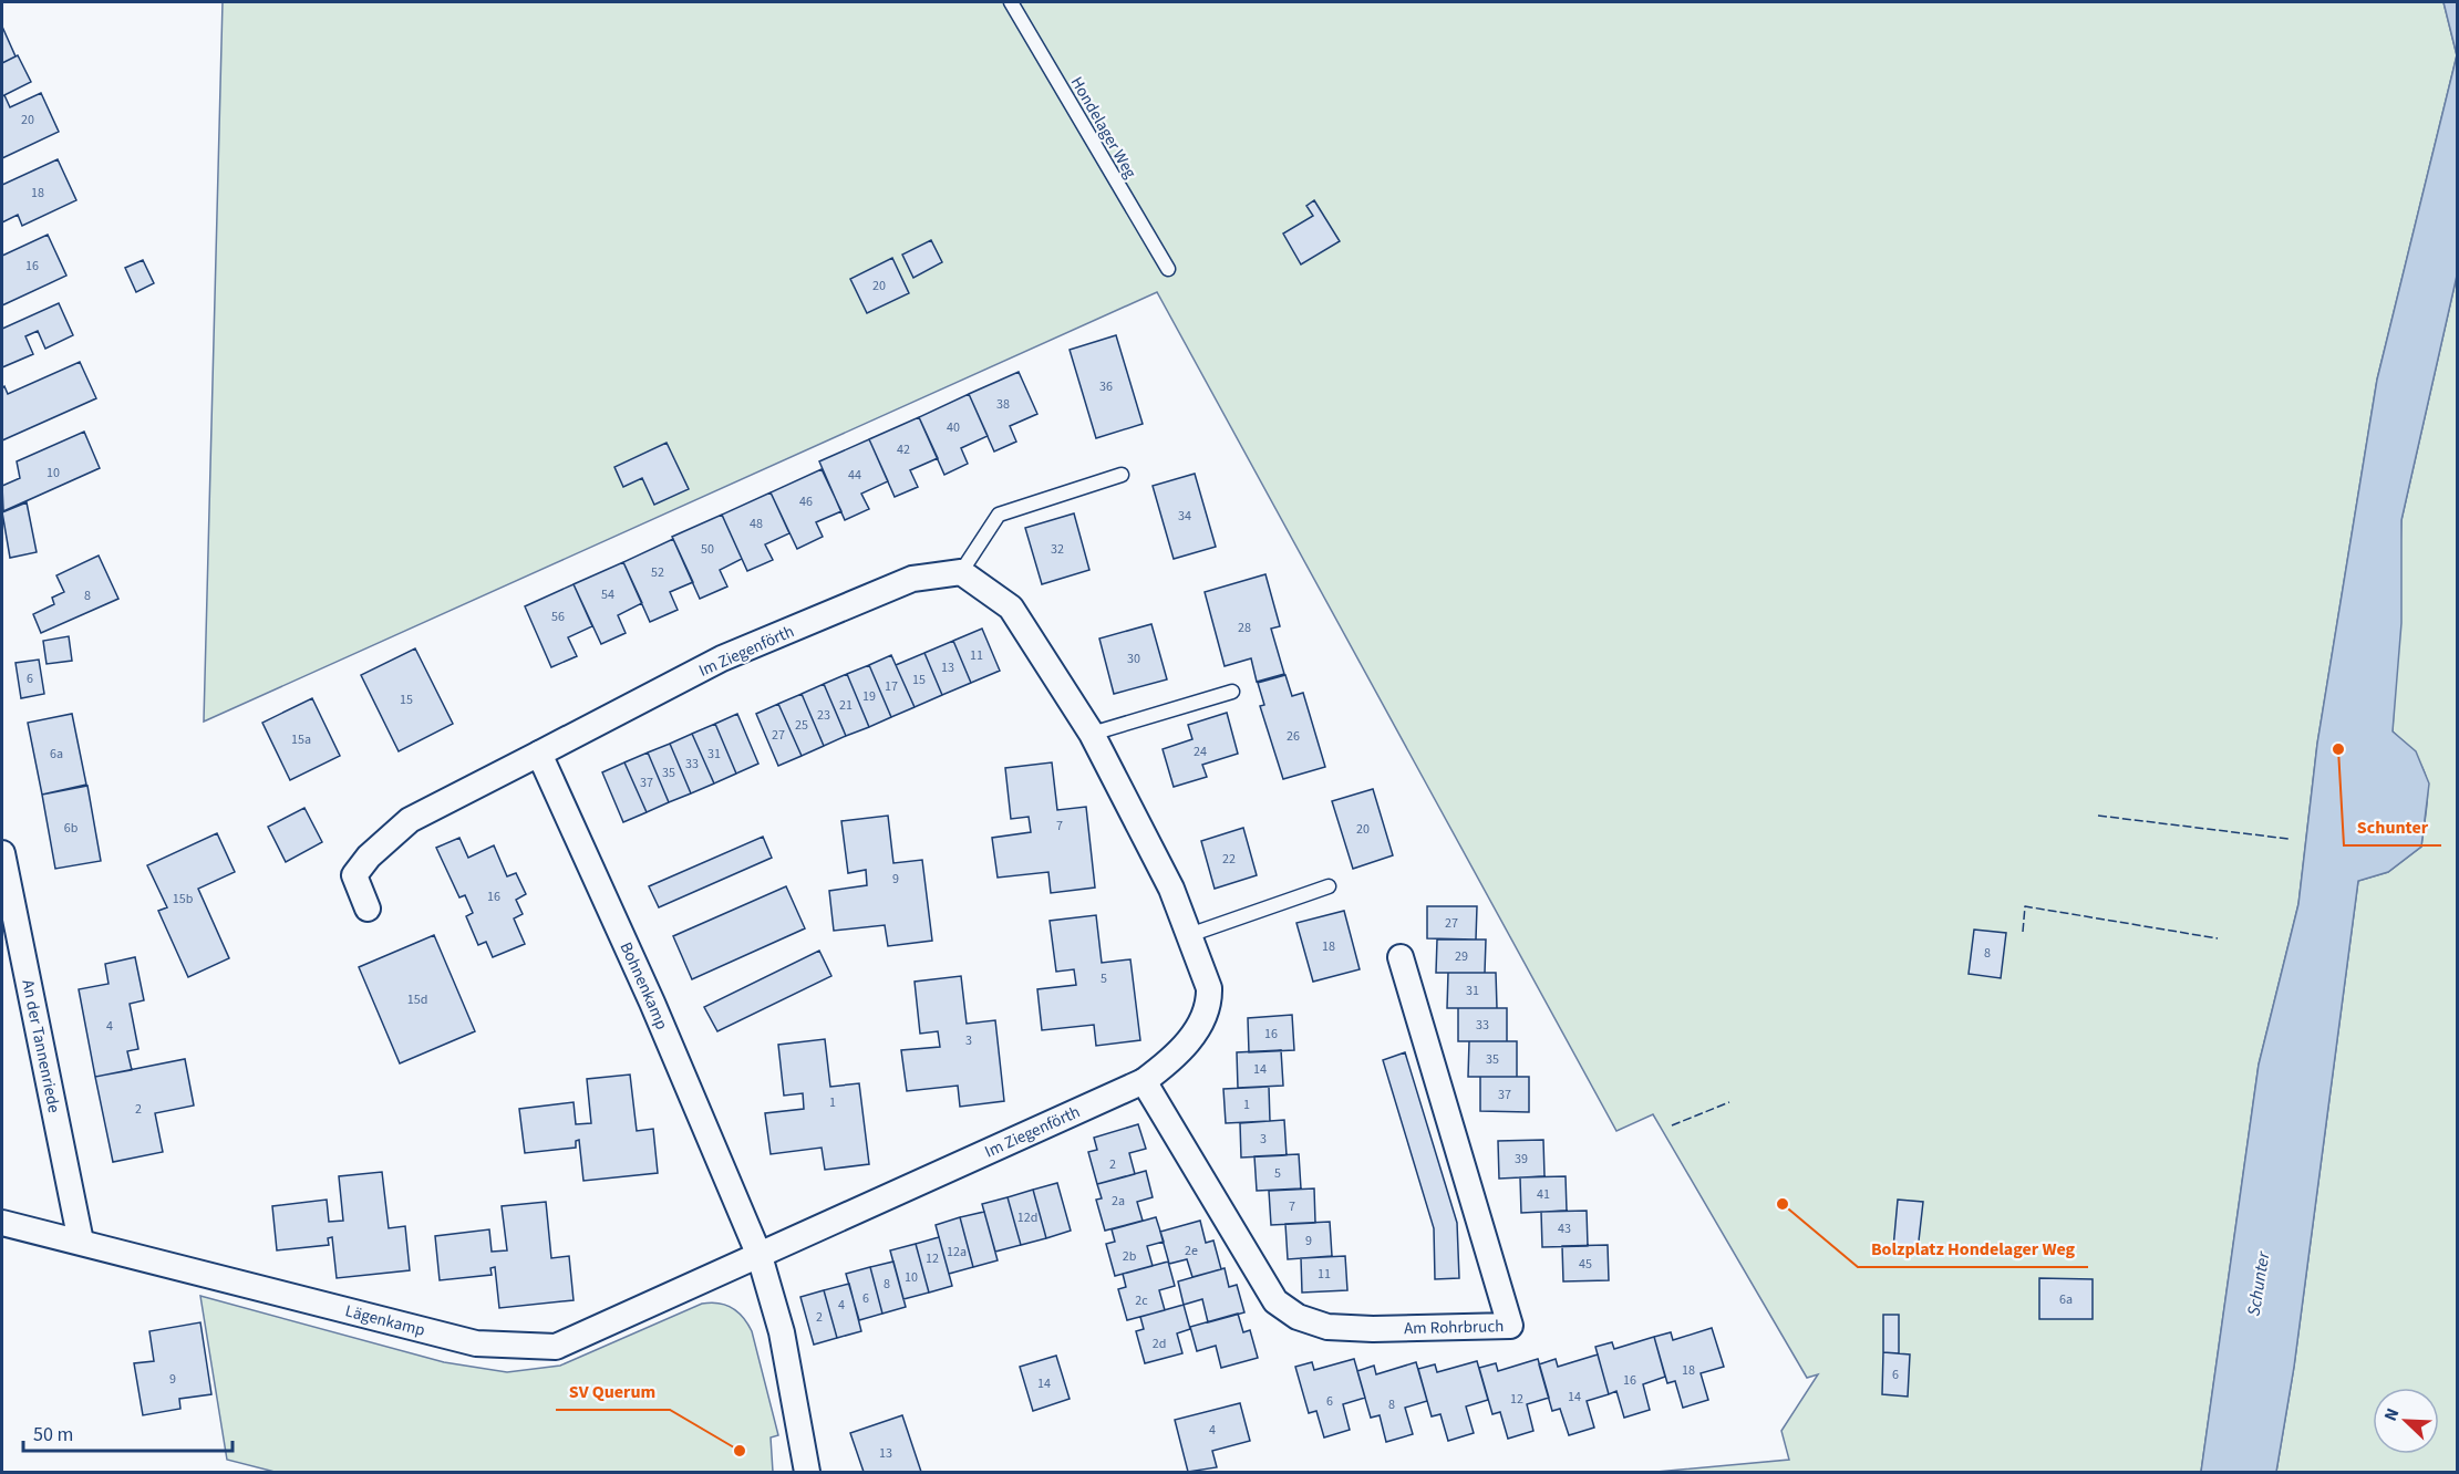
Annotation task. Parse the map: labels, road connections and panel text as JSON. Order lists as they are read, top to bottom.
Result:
{
  "streets": {
    "street": [
      "Im Ziegenförth",
      "Bohnenkamp",
      "An der Tannenriede",
      "Lägenkamp",
      "Am Rohrbruch"
    ],
    "lane": ["Hondelager Weg"]
  },
  "crossings": [
    ["Im Ziegenförth", "Bohnenkamp"],
    ["Im Ziegenförth", "Lägenkamp"],
    ["Im Ziegenförth", "Am Rohrbruch"],
    ["Bohnenkamp", "Lägenkamp"],
    ["An der Tannenriede", "Lägenkamp"]
  ],
  "water": ["Schunter"],
  "places": ["Schunter", "Bolzplatz Hondelager Weg", "SV Querum"],
  "house_numbers": [
    "20",
    "18",
    "16",
    "20",
    "36",
    "38",
    "40",
    "42",
    "10",
    "44",
    "46",
    "34",
    "48",
    "50",
    "32",
    "52",
    "54",
    "8",
    "56",
    "28",
    "11",
    "30",
    "13",
    "6",
    "15",
    "17",
    "19",
    "15",
    "21",
    "23",
    "25",
    "27",
    "26",
    "15a",
    "24",
    "6a",
    "31",
    "33",
    "35",
    "37",
    "7",
    "6b",
    "20",
    "22",
    "9",
    "16",
    "15b",
    "27",
    "18",
    "8",
    "29",
    "5",
    "31",
    "15d",
    "33",
    "4",
    "16",
    "3",
    "35",
    "14",
    "37",
    "1",
    "1",
    "2",
    "3",
    "39",
    "2",
    "5",
    "41",
    "2a",
    "7",
    "12d",
    "43",
    "9",
    "2e",
    "12a",
    "2b",
    "12",
    "45",
    "11",
    "10",
    "8",
    "6",
    "6a",
    "2c",
    "4",
    "2",
    "2d",
    "18",
    "6",
    "9",
    "16",
    "14",
    "14",
    "12",
    "6",
    "8",
    "4",
    "13"
  ],
  "scale_bar": "50 m",
  "north": "top left"
}
